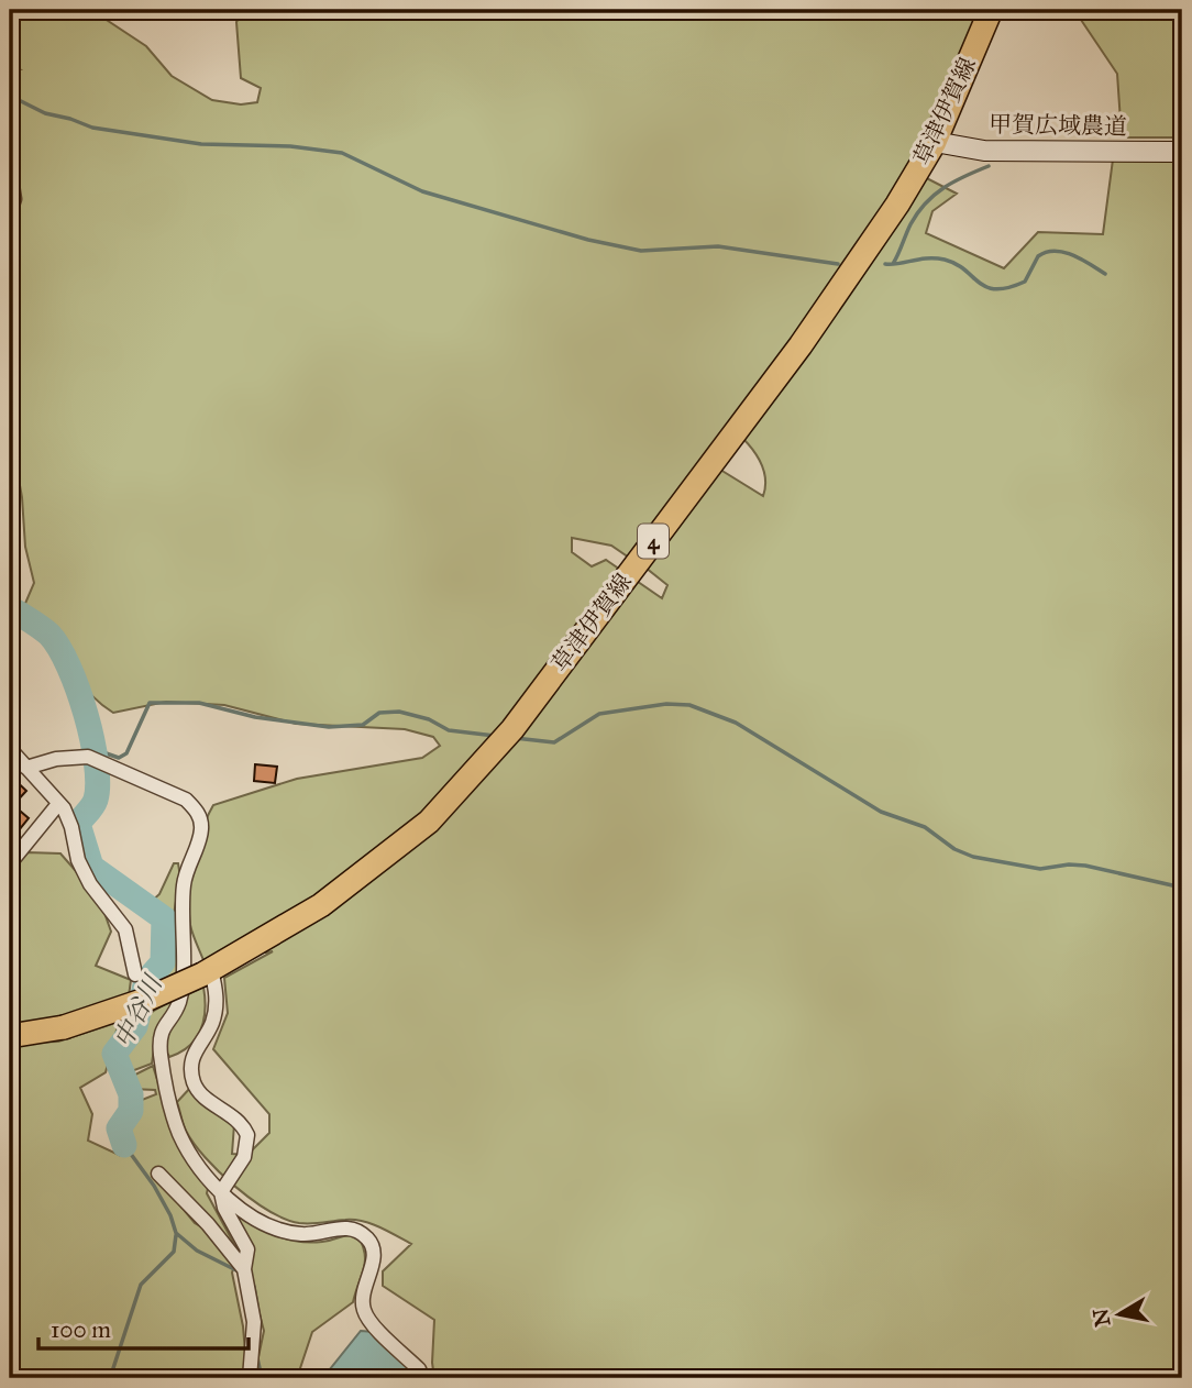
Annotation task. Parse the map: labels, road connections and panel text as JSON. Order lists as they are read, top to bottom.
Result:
{
  "streets": {
    "main road": ["草津伊賀線", "4"],
    "street": ["甲賀広域農道"]
  },
  "crossings": [
    ["草津伊賀線", "甲賀広域農道"]
  ],
  "water": ["中谷川"],
  "scale_bar": "100 m",
  "north": "left"
}
